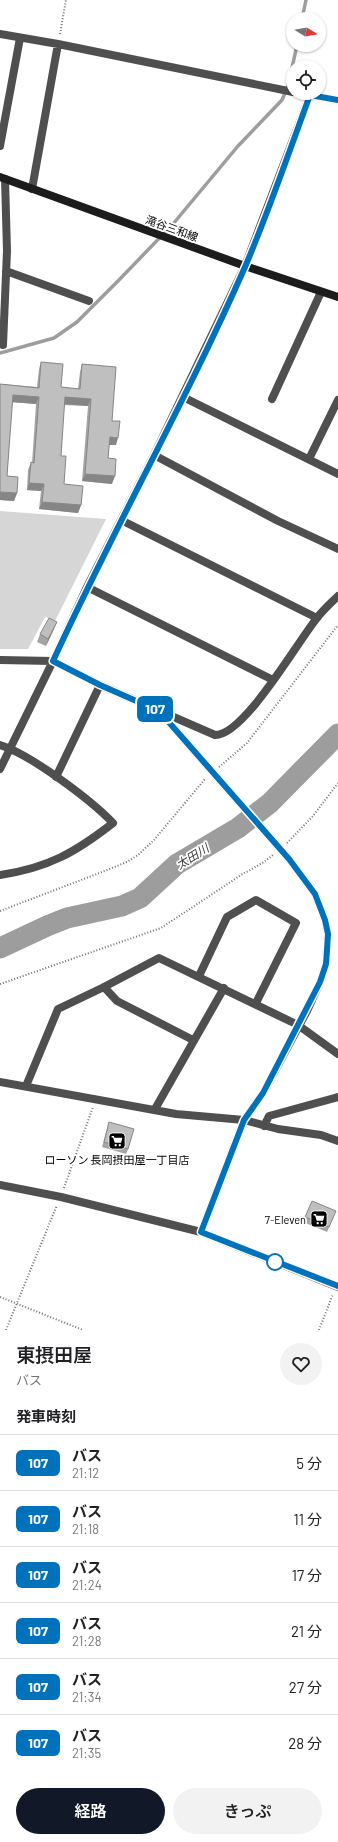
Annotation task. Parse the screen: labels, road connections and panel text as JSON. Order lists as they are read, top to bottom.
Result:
{
  "streets": {
    "main road": ["滝谷三和線"]
  },
  "water": ["太田川"],
  "places": {
    "supermarket": ["ローソン 長岡摂田屋一丁目店", "7-Eleven"]
  },
  "lines": ["bus line 107"],
  "north": "right",
  "page": {
    "on_map": "107",
    "heading": [
      ["東摂田屋", "バス"],
      "発車時刻"
    ],
    "list": [
      {
        "mark": "107",
        "name": "バス",
        "note": "21:12",
        "value": "5 分"
      },
      {
        "mark": "107",
        "name": "バス",
        "note": "21:18",
        "value": "11 分"
      },
      {
        "mark": "107",
        "name": "バス",
        "note": "21:24",
        "value": "17 分"
      },
      {
        "mark": "107",
        "name": "バス",
        "note": "21:28",
        "value": "21 分"
      },
      {
        "mark": "107",
        "name": "バス",
        "note": "21:34",
        "value": "27 分"
      },
      {
        "mark": "107",
        "name": "バス",
        "note": "21:35",
        "value": "28 分"
      }
    ],
    "buttons": ["経路", "きっぷ"]
  }
}
